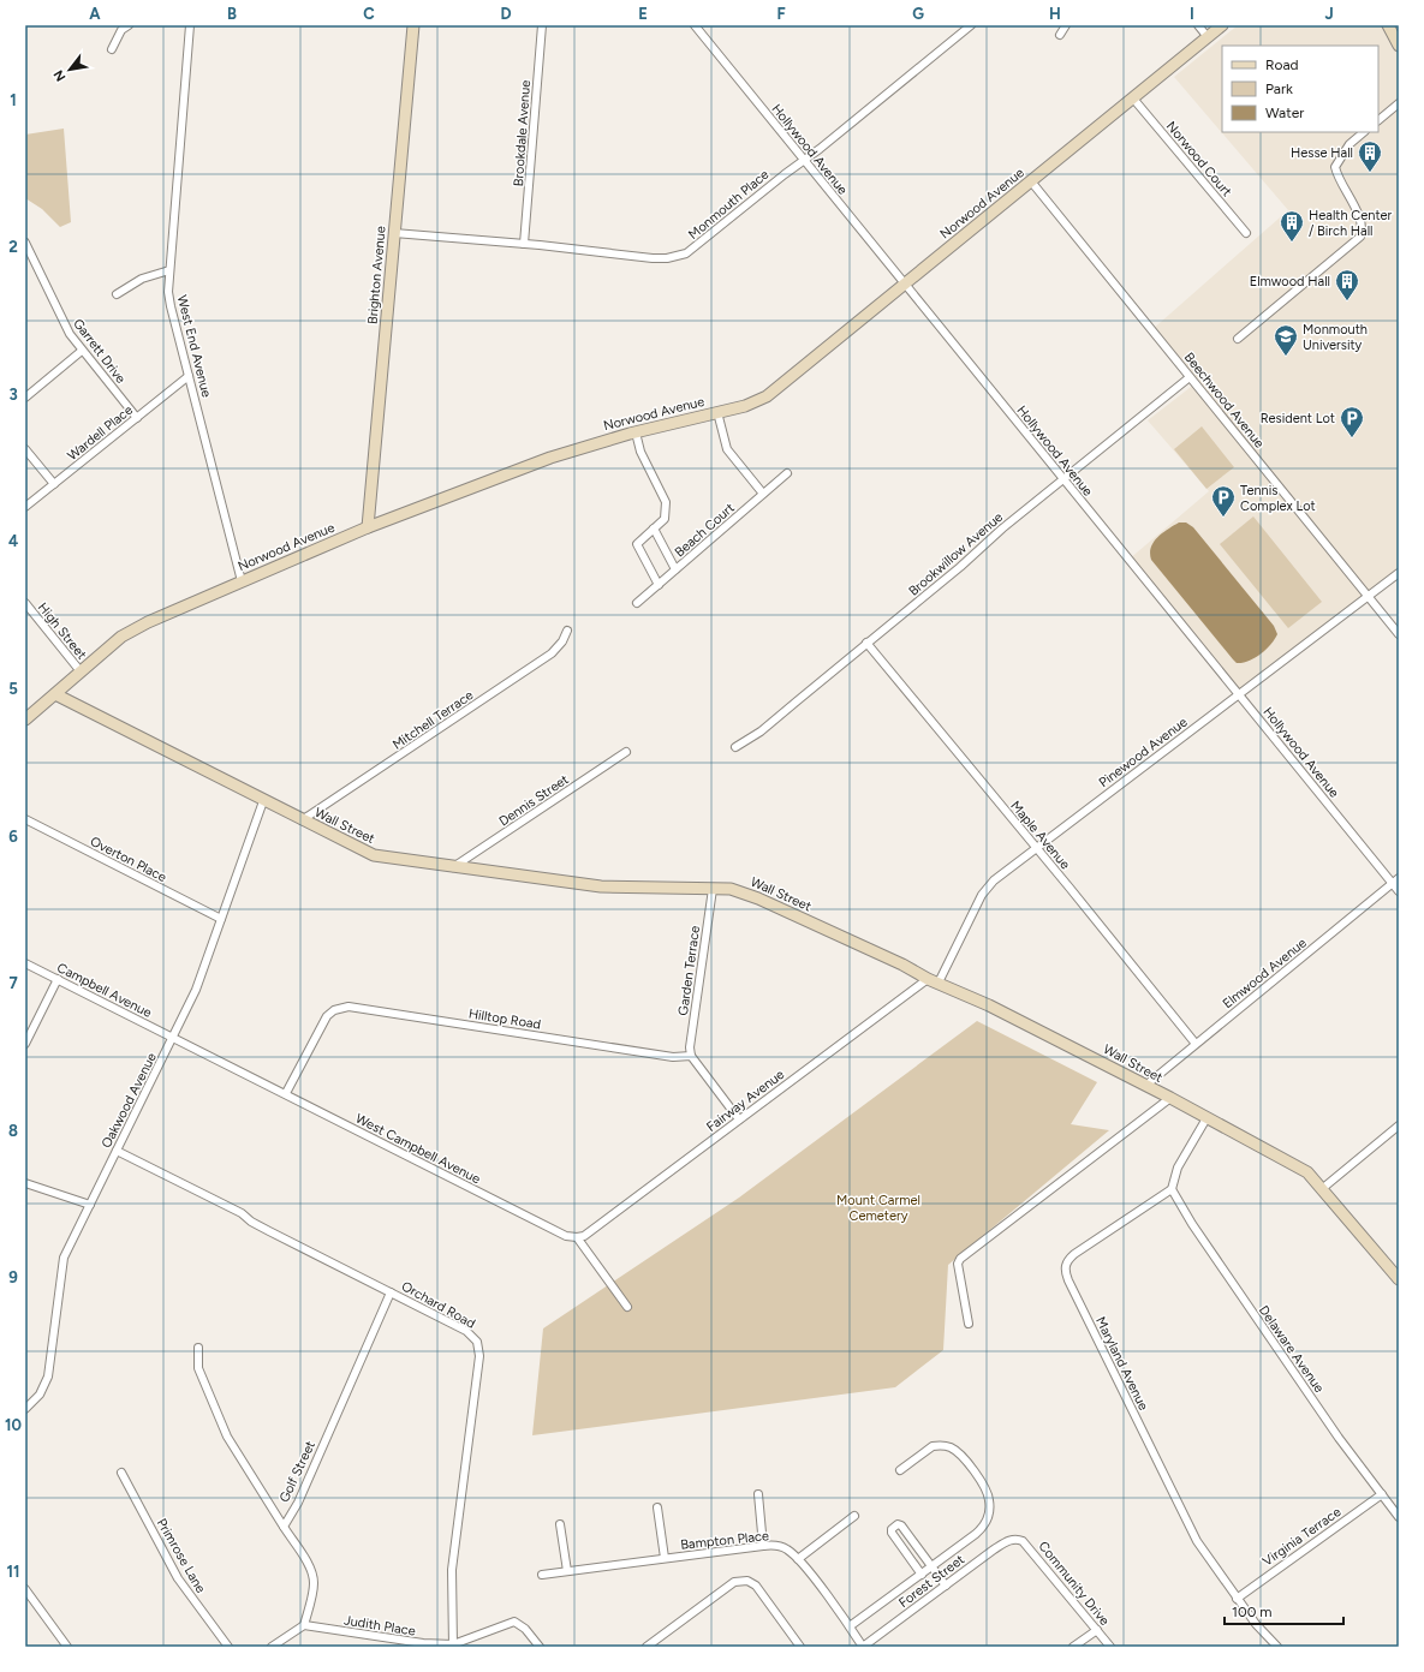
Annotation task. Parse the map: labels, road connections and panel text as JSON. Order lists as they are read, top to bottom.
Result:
{
  "streets": {
    "street": [
      "Brookdale Avenue",
      "Hollywood Avenue",
      "Norwood Court",
      "Norwood Avenue",
      "Monmouth Place",
      "Brighton Avenue",
      "West End Avenue",
      "Garrett Drive",
      "Beechwood Avenue",
      "Wardell Place",
      "Beach Court",
      "Brookwillow Avenue",
      "High Street",
      "Mitchell Terrace",
      "Pinewood Avenue",
      "Dennis Street",
      "Wall Street",
      "Maple Avenue",
      "Overton Place",
      "Garden Terrace",
      "Elmwood Avenue",
      "Campbell Avenue",
      "Hilltop Road",
      "Oakwood Avenue",
      "Fairway Avenue",
      "West Campbell Avenue",
      "Orchard Road",
      "Delaware Avenue",
      "Maryland Avenue",
      "Golf Street",
      "Virginia Terrace",
      "Bampton Place",
      "Primrose Lane",
      "Forest Street",
      "Community Drive",
      "Judith Place"
    ]
  },
  "crossings": [
    ["Brookdale Avenue", "Monmouth Place"],
    ["Hollywood Avenue", "Norwood Avenue"],
    ["Hollywood Avenue", "Monmouth Place"],
    ["Hollywood Avenue", "Brookwillow Avenue"],
    ["Hollywood Avenue", "Pinewood Avenue"],
    ["Hollywood Avenue", "Elmwood Avenue"],
    ["Norwood Court", "Norwood Avenue"],
    ["Norwood Avenue", "Brighton Avenue"],
    ["Norwood Avenue", "West End Avenue"],
    ["Norwood Avenue", "Beechwood Avenue"],
    ["Norwood Avenue", "High Street"],
    ["Norwood Avenue", "Wall Street"],
    ["Monmouth Place", "Brighton Avenue"],
    ["West End Avenue", "Wardell Place"],
    ["Garrett Drive", "Wardell Place"],
    ["Beechwood Avenue", "Brookwillow Avenue"],
    ["Beechwood Avenue", "Pinewood Avenue"],
    ["Brookwillow Avenue", "Maple Avenue"],
    ["Mitchell Terrace", "Wall Street"],
    ["Pinewood Avenue", "Wall Street"],
    ["Pinewood Avenue", "Maple Avenue"],
    ["Dennis Street", "Wall Street"],
    ["Wall Street", "Garden Terrace"],
    ["Wall Street", "Elmwood Avenue"],
    ["Wall Street", "Oakwood Avenue"],
    ["Wall Street", "Fairway Avenue"],
    ["Maple Avenue", "Elmwood Avenue"],
    ["Overton Place", "Oakwood Avenue"],
    ["Garden Terrace", "Hilltop Road"],
    ["Campbell Avenue", "Oakwood Avenue"],
    ["Campbell Avenue", "West Campbell Avenue"],
    ["Hilltop Road", "West Campbell Avenue"],
    ["Oakwood Avenue", "West Campbell Avenue"],
    ["Oakwood Avenue", "Orchard Road"],
    ["Fairway Avenue", "West Campbell Avenue"],
    ["Orchard Road", "Golf Street"],
    ["Orchard Road", "Judith Place"],
    ["Delaware Avenue", "Maryland Avenue"],
    ["Delaware Avenue", "Virginia Terrace"],
    ["Maryland Avenue", "Virginia Terrace"],
    ["Bampton Place", "Forest Street"],
    ["Forest Street", "Community Drive"]
  ],
  "parks": ["Mount Carmel Cemetery"],
  "places": {
    "building": ["Hesse Hall", "Health Center / Birch Hall", "Elmwood Hall"],
    "school or university": ["Monmouth University"],
    "parking": ["Resident Lot", "Tennis Complex Lot"]
  },
  "legend": ["Road", "Park", "Water"],
  "scale_bar": "100 m",
  "north": "bottom left",
  "grid": {
    "columns": [
      "A",
      "B",
      "C",
      "D",
      "E",
      "F",
      "G",
      "H",
      "I",
      "J"
    ],
    "rows": [
      "1",
      "2",
      "3",
      "4",
      "5",
      "6",
      "7",
      "8",
      "9",
      "10",
      "11"
    ]
  }
}
